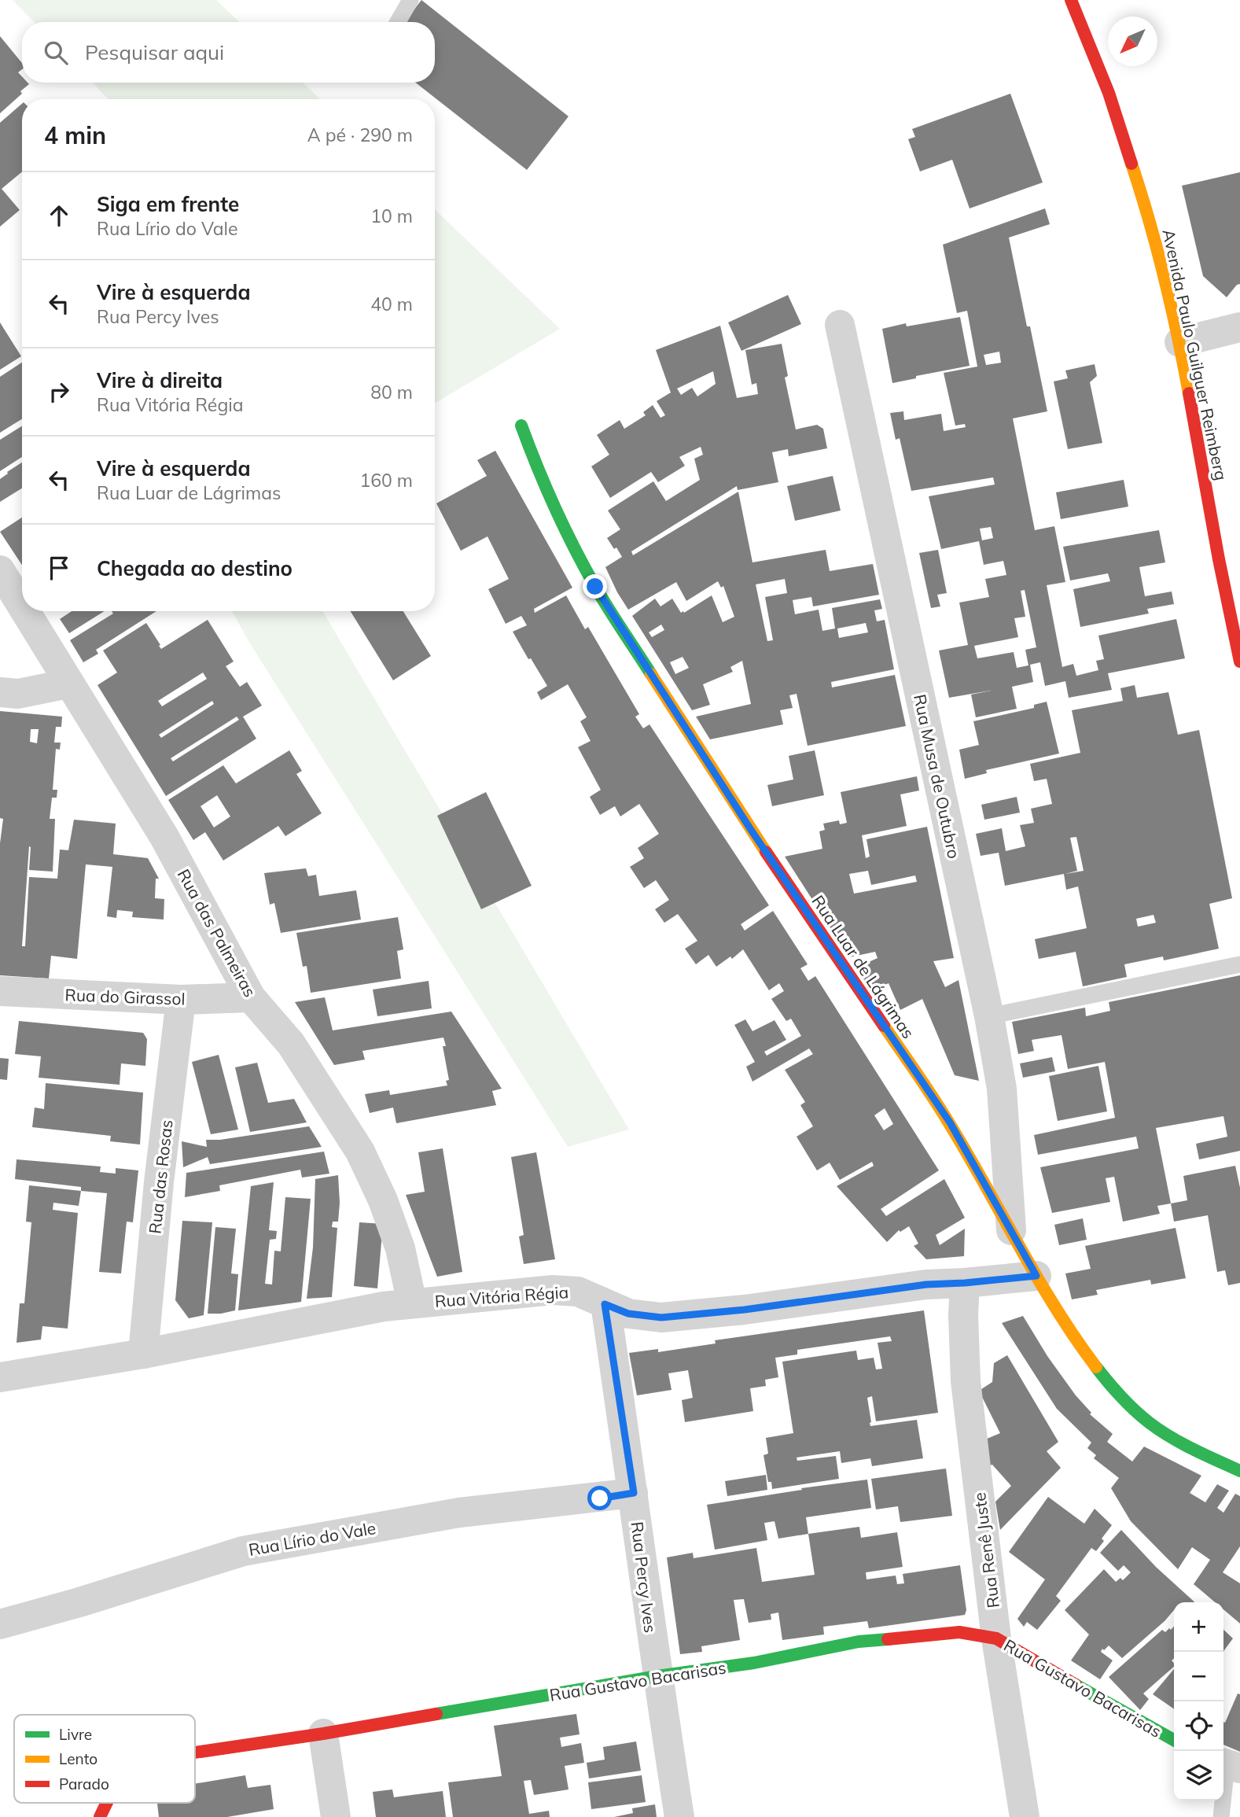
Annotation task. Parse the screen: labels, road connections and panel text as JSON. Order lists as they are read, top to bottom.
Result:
{
  "streets": {
    "street": [
      "Avenida Paulo Guilguer Reimberg",
      "Rua Musa de Outubro",
      "Rua das Palmeiras",
      "Rua Luar de Lágrimas",
      "Rua do Girassol",
      "Rua das Rosas",
      "Rua Vitória Régia",
      "Rua Lírio do Vale",
      "Rua Renê Juste",
      "Rua Percy Ives",
      "Rua Gustavo Bacarisas"
    ]
  },
  "crossings": [
    ["Rua Musa de Outubro", "Rua Luar de Lágrimas"],
    ["Rua das Palmeiras", "Rua do Girassol"],
    ["Rua das Palmeiras", "Rua Vitória Régia"],
    ["Rua Luar de Lágrimas", "Rua Vitória Régia"],
    ["Rua do Girassol", "Rua das Rosas"],
    ["Rua das Rosas", "Rua Vitória Régia"],
    ["Rua Vitória Régia", "Rua Renê Juste"],
    ["Rua Vitória Régia", "Rua Percy Ives"],
    ["Rua Lírio do Vale", "Rua Percy Ives"],
    ["Rua Renê Juste", "Rua Gustavo Bacarisas"],
    ["Rua Percy Ives", "Rua Gustavo Bacarisas"]
  ],
  "legend": ["Livre", "Lento", "Parado"],
  "north": "bottom left",
  "page": {
    "search": "Pesquisar aqui",
    "heading": ["4 min", "A pé · 290 m"],
    "list": [
      ["Siga em frente", "Rua Lírio do Vale", "10 m"],
      ["Vire à esquerda", "Rua Percy Ives", "40 m"],
      ["Vire à direita", "Rua Vitória Régia", "80 m"],
      ["Vire à esquerda", "Rua Luar de Lágrimas", "160 m"],
      "Chegada ao destino"
    ],
    "map_buttons": ["+", "−"]
  }
}
